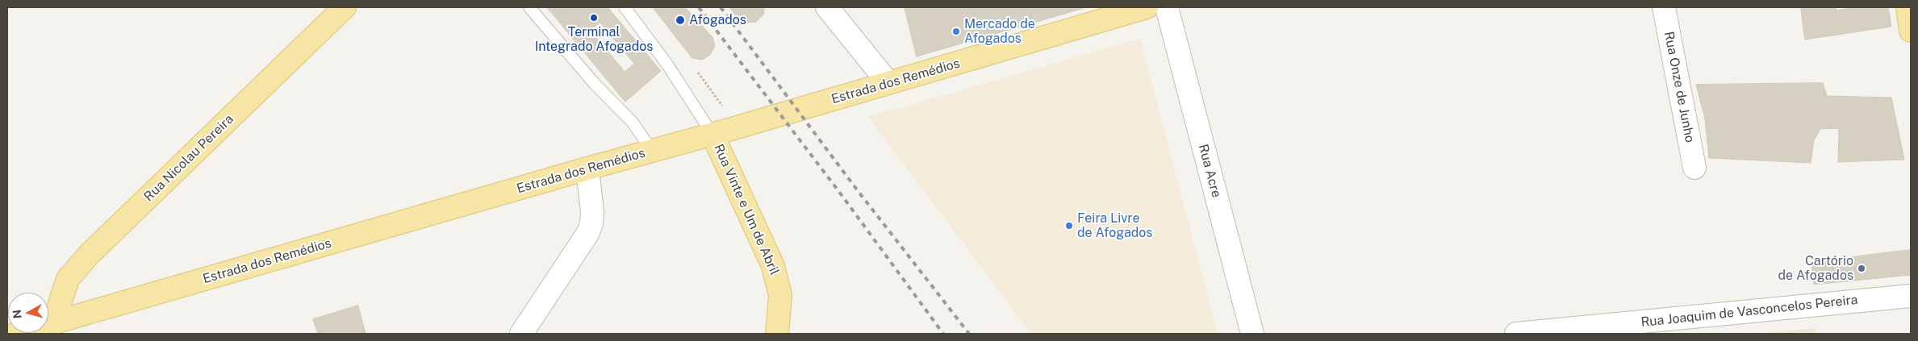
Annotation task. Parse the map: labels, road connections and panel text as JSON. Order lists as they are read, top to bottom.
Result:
{
  "streets": {
    "main road": ["Estrada dos Remédios", "Rua Nicolau Pereira", "Rua Vinte e Um de Abril"],
    "street": ["Rua Onze de Junho", "Rua Acre", "Rua Joaquim de Vasconcelos Pereira"]
  },
  "crossings": [
    ["Estrada dos Remédios", "Rua Nicolau Pereira"],
    ["Estrada dos Remédios", "Rua Vinte e Um de Abril"]
  ],
  "places": [
    "Terminal Integrado Afogados",
    "Afogados",
    "Mercado de Afogados",
    "Feira Livre de Afogados",
    "Cartório de Afogados"
  ],
  "north": "left"
}
